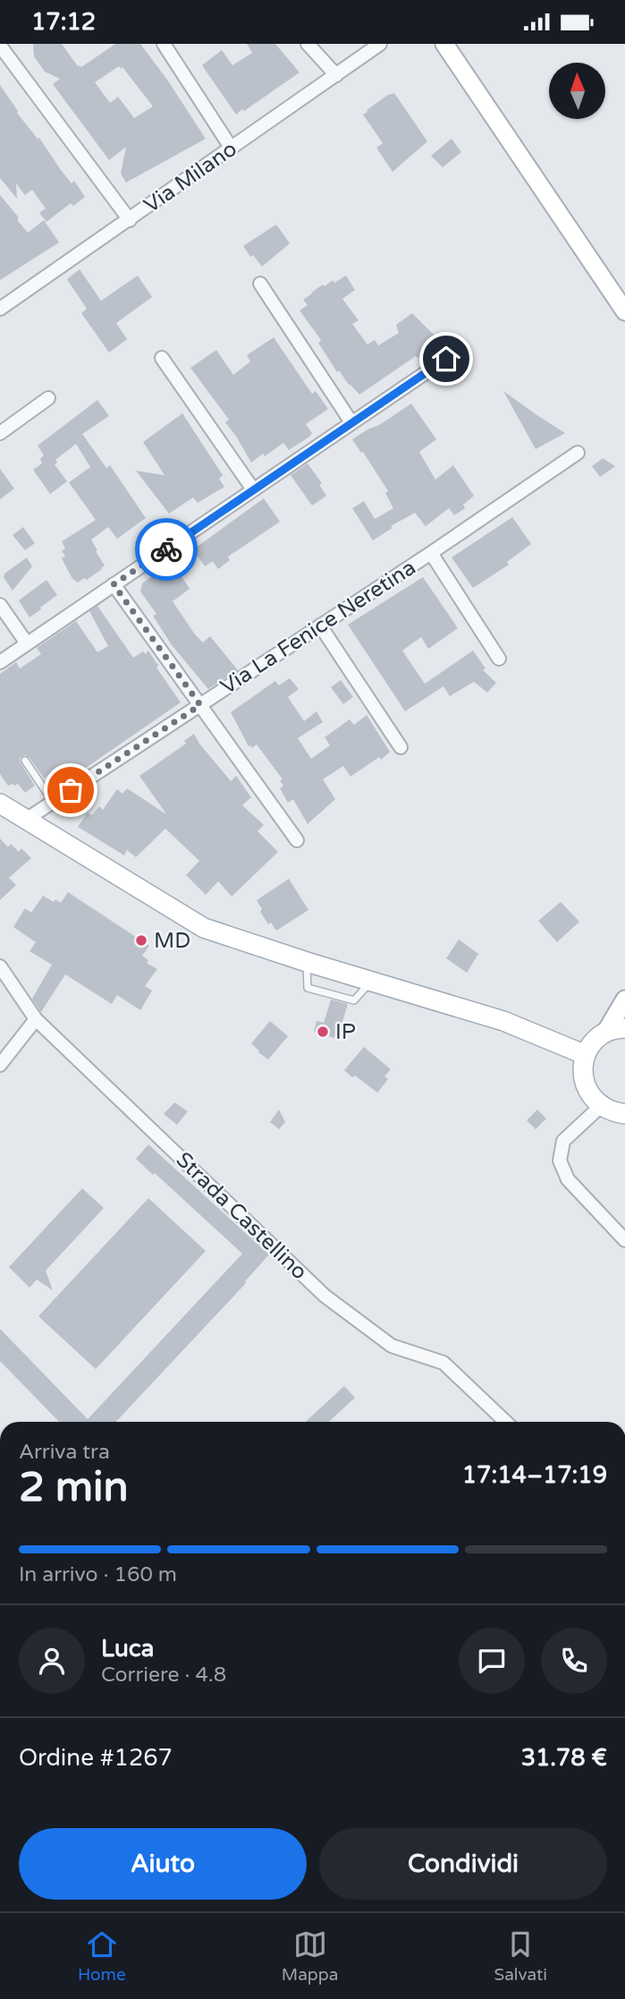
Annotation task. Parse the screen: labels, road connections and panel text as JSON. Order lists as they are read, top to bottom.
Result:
{
  "streets": {
    "street": ["Via Milano", "Via La Fenice Neretina", "Strada Castellino"]
  },
  "places": ["MD", "IP"],
  "north": "top",
  "page": {
    "status": "17:12",
    "heading": ["2 min", "Arriva tra", "17:14–17:19"],
    "panel": [
      "Luca",
      "Corriere · 4.8",
      "Ordine #1267",
      "31.78 €"
    ],
    "bar": "In arrivo · 160 m",
    "buttons": ["Aiuto", "Condividi"],
    "tabs": ["Home", "Mappa", "Salvati"]
  }
}
